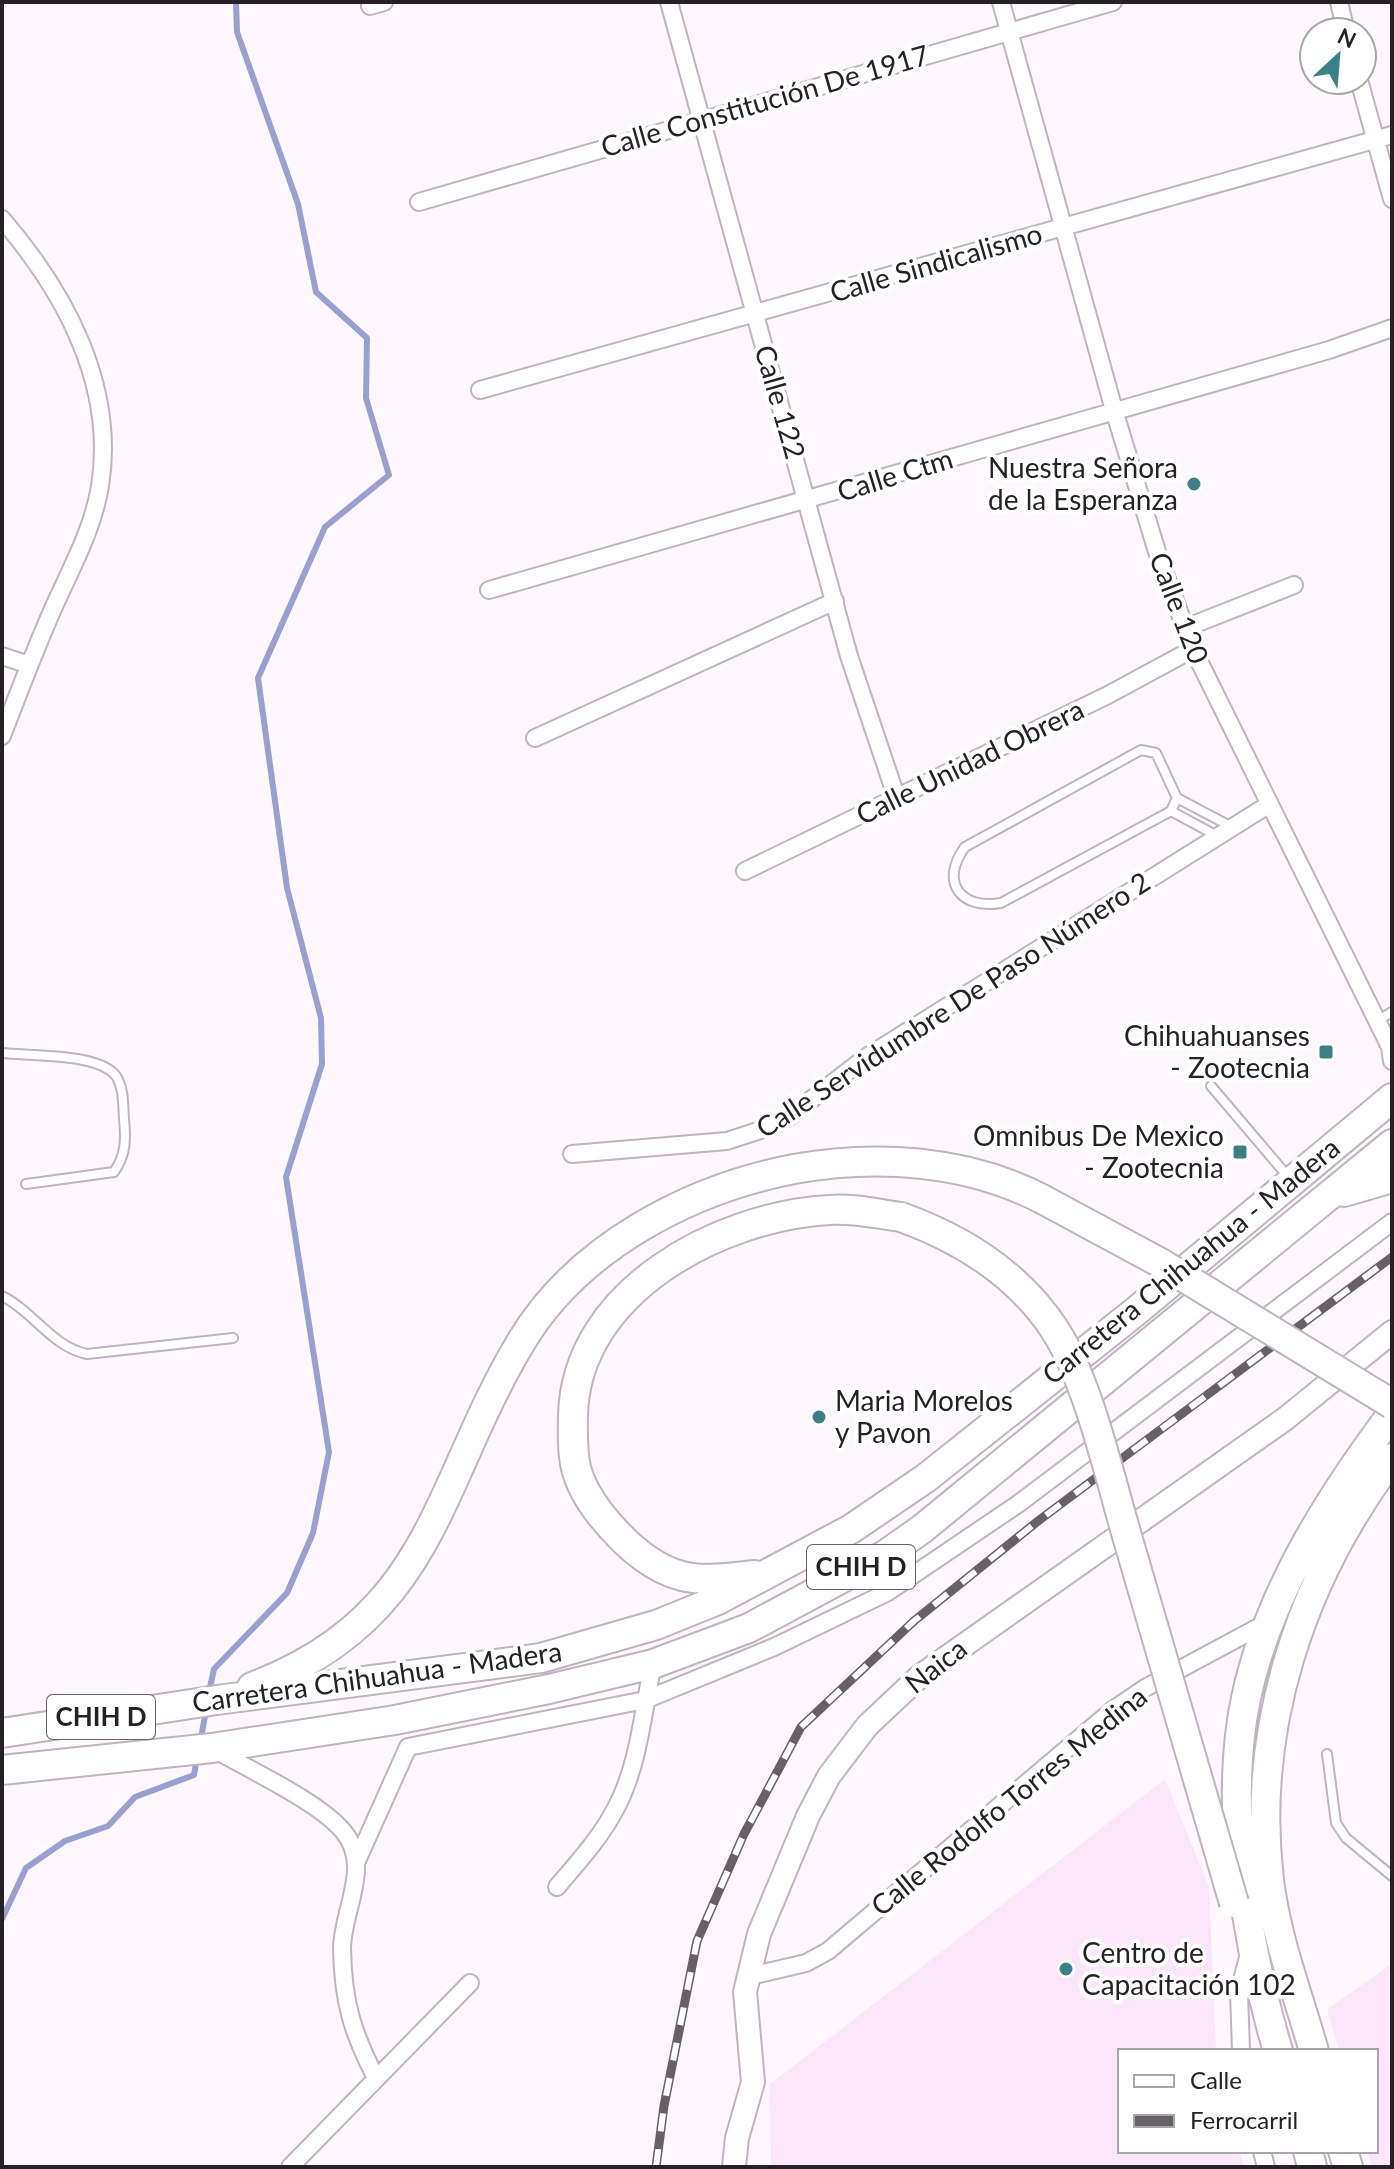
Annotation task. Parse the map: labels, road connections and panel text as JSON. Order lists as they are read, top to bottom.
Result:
{
  "streets": {
    "highway": ["Carretera Chihuahua - Madera", "CHIH D"],
    "street": [
      "Calle Constitución De 1917",
      "Calle Sindicalismo",
      "Calle 122",
      "Calle Ctm",
      "Calle 120",
      "Calle Unidad Obrera",
      "Calle Servidumbre De Paso Número 2",
      "Naica",
      "Calle Rodolfo Torres Medina"
    ]
  },
  "crossings": [
    ["Calle Constitución De 1917", "Calle 122"],
    ["Calle Constitución De 1917", "Calle 120"],
    ["Calle Sindicalismo", "Calle 122"],
    ["Calle Sindicalismo", "Calle 120"],
    ["Calle 122", "Calle Ctm"],
    ["Calle 122", "Calle Unidad Obrera"],
    ["Calle Ctm", "Calle 120"],
    ["Calle 120", "Calle Unidad Obrera"],
    ["Calle 120", "Calle Servidumbre De Paso Número 2"],
    ["Naica", "Calle Rodolfo Torres Medina"]
  ],
  "places": {
    "other": ["Nuestra Señora de la Esperanza", "Maria Morelos y Pavon", "Centro de Capacitación 102"],
    "transit": ["Chihuahuanses - Zootecnia", "Omnibus De Mexico - Zootecnia"]
  },
  "legend": ["Calle", "Ferrocarril"],
  "north": "top right"
}
